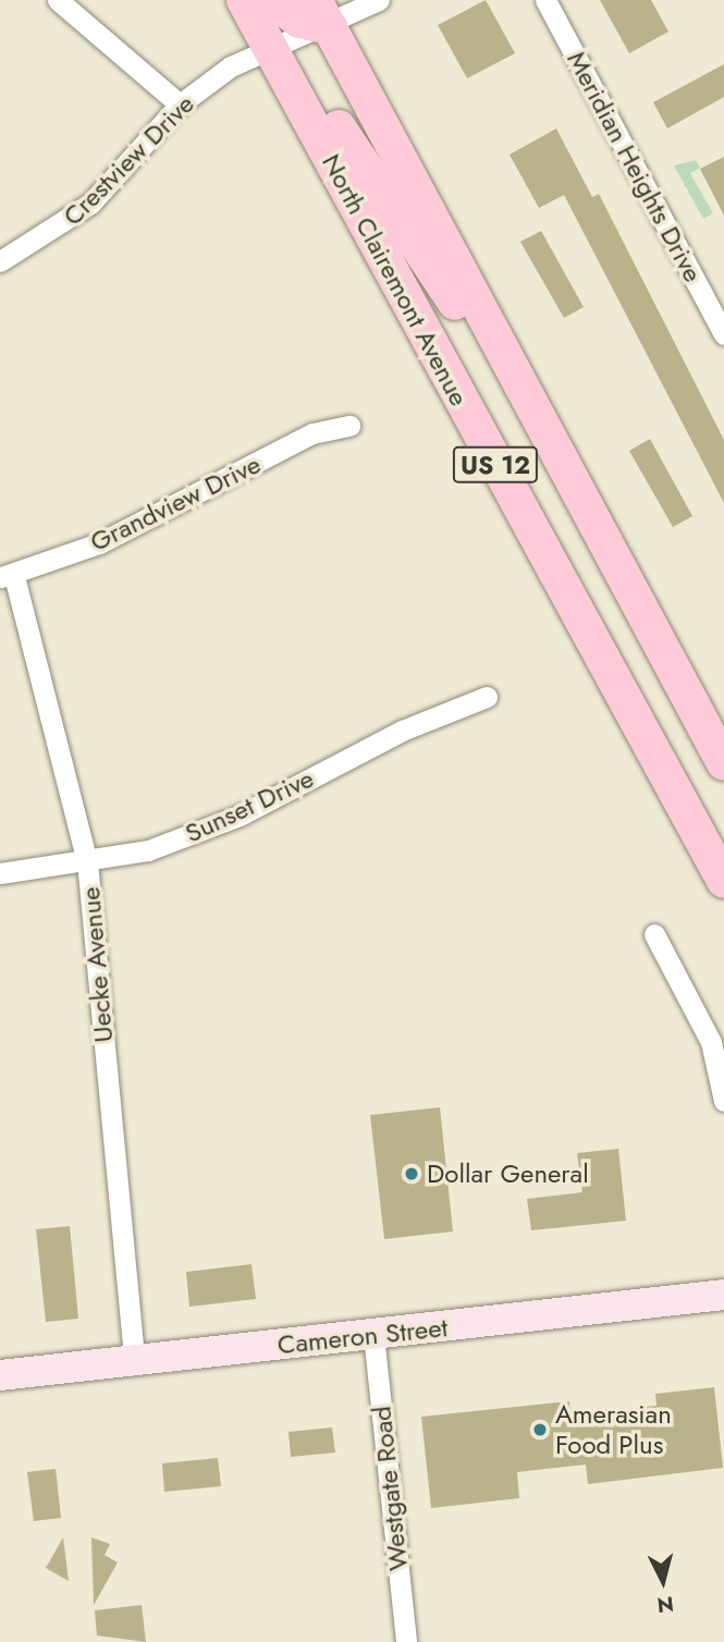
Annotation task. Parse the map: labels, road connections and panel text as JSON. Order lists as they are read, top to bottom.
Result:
{
  "streets": {
    "main road": ["North Clairemont Avenue", "US 12", "Cameron Street"],
    "street": [
      "Crestview Drive",
      "Meridian Heights Drive",
      "Grandview Drive",
      "Sunset Drive",
      "Uecke Avenue",
      "Westgate Road"
    ]
  },
  "crossings": [
    ["Crestview Drive", "North Clairemont Avenue"],
    ["Crestview Drive", "US 12"],
    ["Grandview Drive", "Uecke Avenue"],
    ["Sunset Drive", "Uecke Avenue"],
    ["Uecke Avenue", "Cameron Street"],
    ["Cameron Street", "Westgate Road"]
  ],
  "places": ["Dollar General", "Amerasian Food Plus"],
  "north": "bottom"
}
